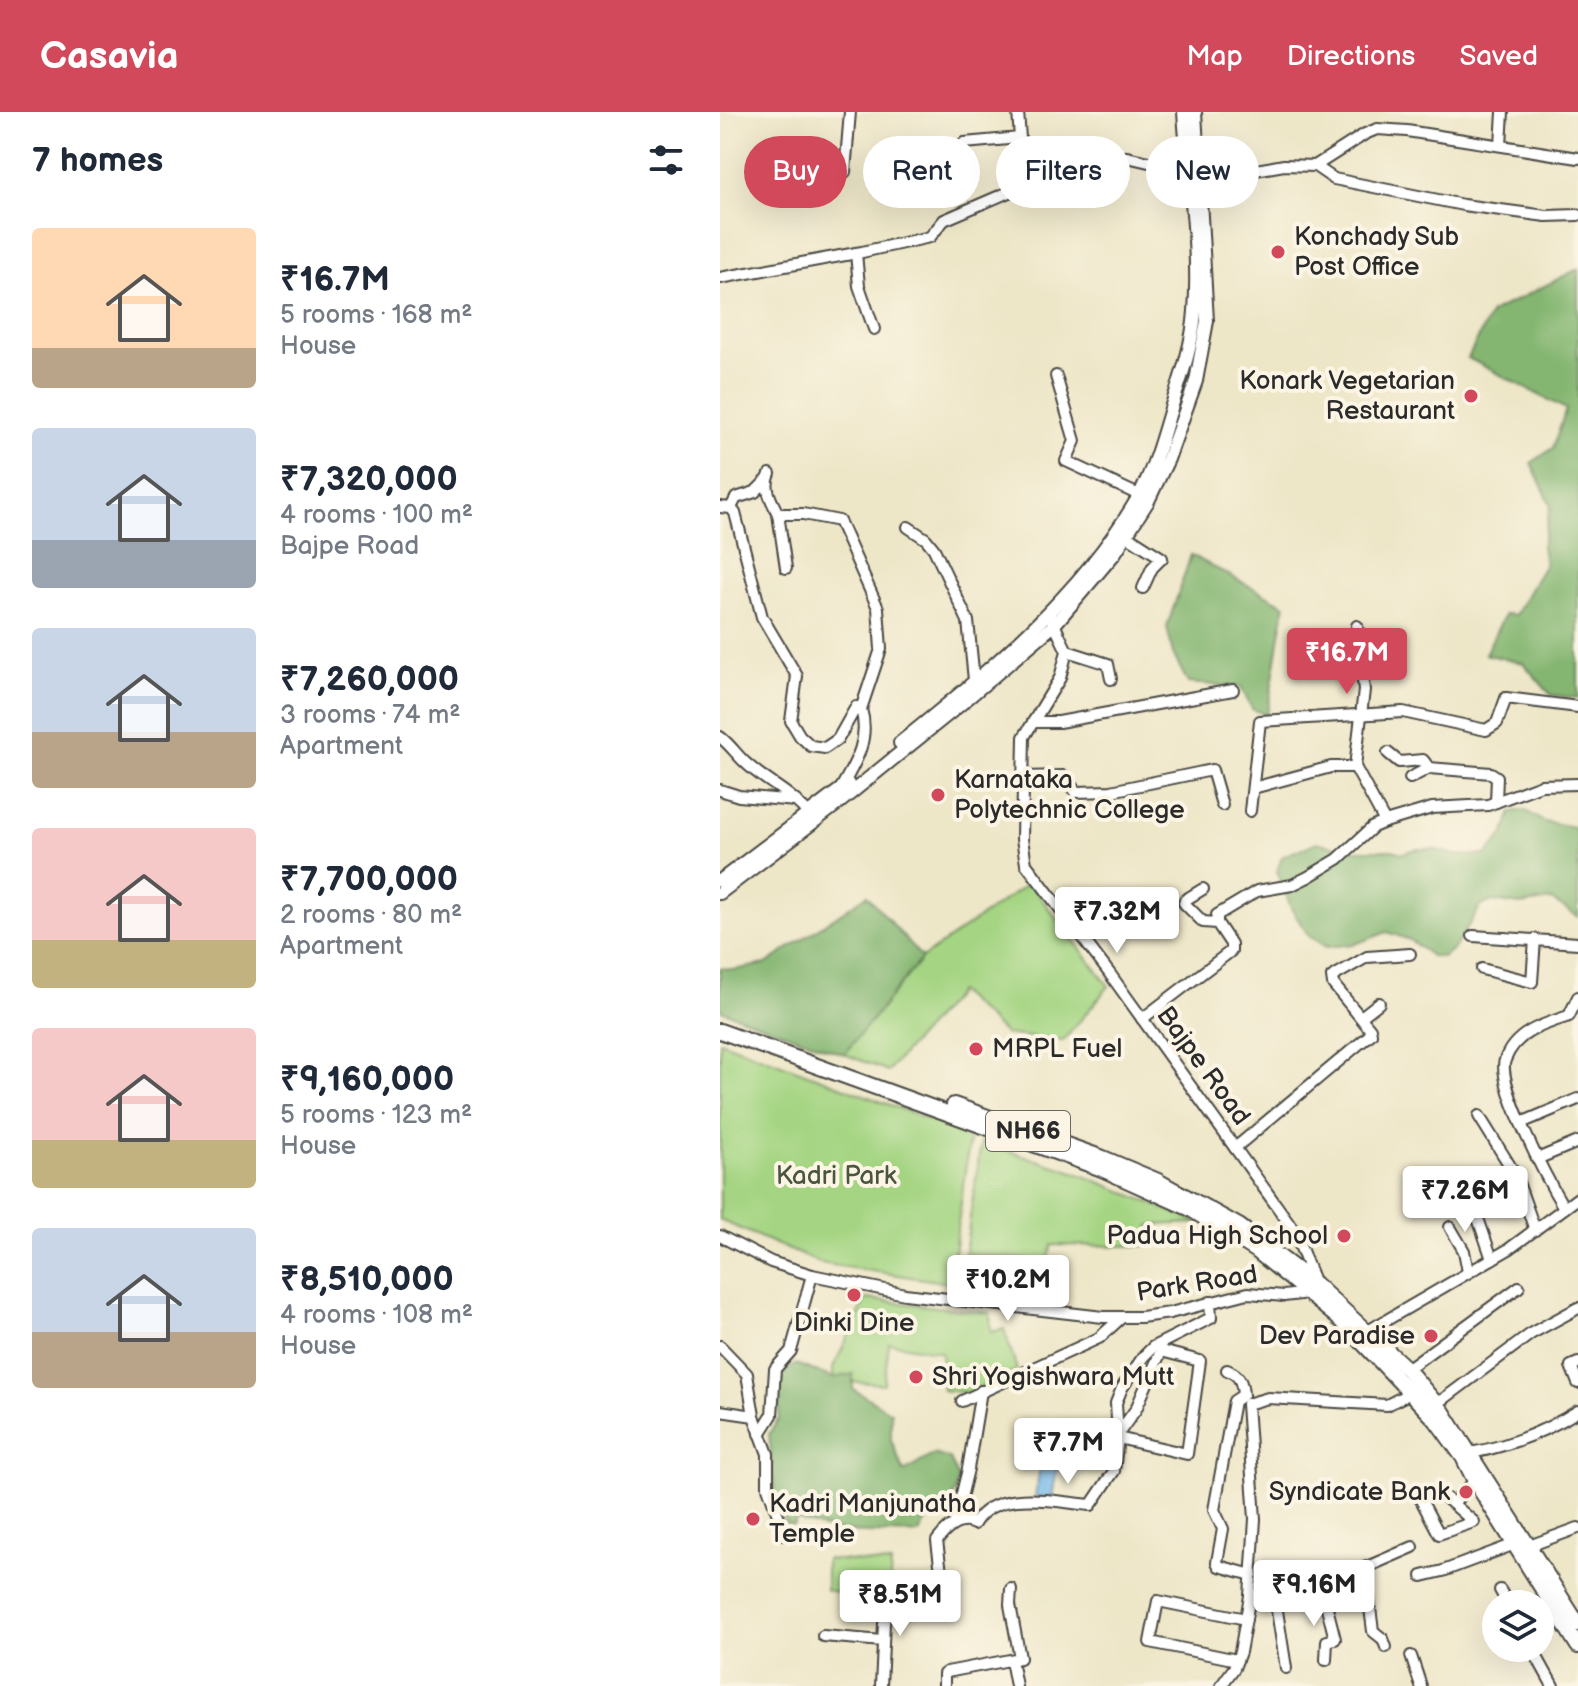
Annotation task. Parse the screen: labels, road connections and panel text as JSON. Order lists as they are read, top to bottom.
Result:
{
  "streets": {
    "highway": ["NH66"],
    "street": ["Bajpe Road", "Park Road"]
  },
  "crossings": [
    ["Bajpe Road", "NH66"],
    ["Bajpe Road", "Park Road"],
    ["NH66", "Park Road"]
  ],
  "parks": ["Kadri Park"],
  "places": [
    "Konchady Sub Post Office",
    "Konark Vegetarian Restaurant",
    "Karnataka Polytechnic College",
    "MRPL Fuel",
    "Padua High School",
    "Dinki Dine",
    "Dev Paradise",
    "Shri Yogishwara Mutt",
    "Syndicate Bank",
    "Kadri Manjunatha Temple"
  ],
  "page": {
    "header": "Casavia",
    "nav": ["Map", "Directions", "Saved"],
    "heading": "7 homes",
    "chip": [
      "Buy",
      "Rent",
      "Filters",
      "New"
    ],
    "list": [
      {
        "name": "₹16.7M",
        "note": "5 rooms · 168 m² · House"
      },
      {
        "name": "₹7,320,000",
        "note": "4 rooms · 100 m² · Bajpe Road"
      },
      {
        "name": "₹7,260,000",
        "note": "3 rooms · 74 m² · Apartment"
      },
      {
        "name": "₹7,700,000",
        "note": "2 rooms · 80 m² · Apartment"
      },
      {
        "name": "₹9,160,000",
        "note": "5 rooms · 123 m² · House"
      },
      {
        "name": "₹8,510,000",
        "note": "4 rooms · 108 m² · House"
      }
    ],
    "price": [
      "₹16.7M",
      "₹7.32M",
      "₹7.26M",
      "₹10.2M",
      "₹7.7M",
      "₹9.16M",
      "₹8.51M"
    ]
  }
}
